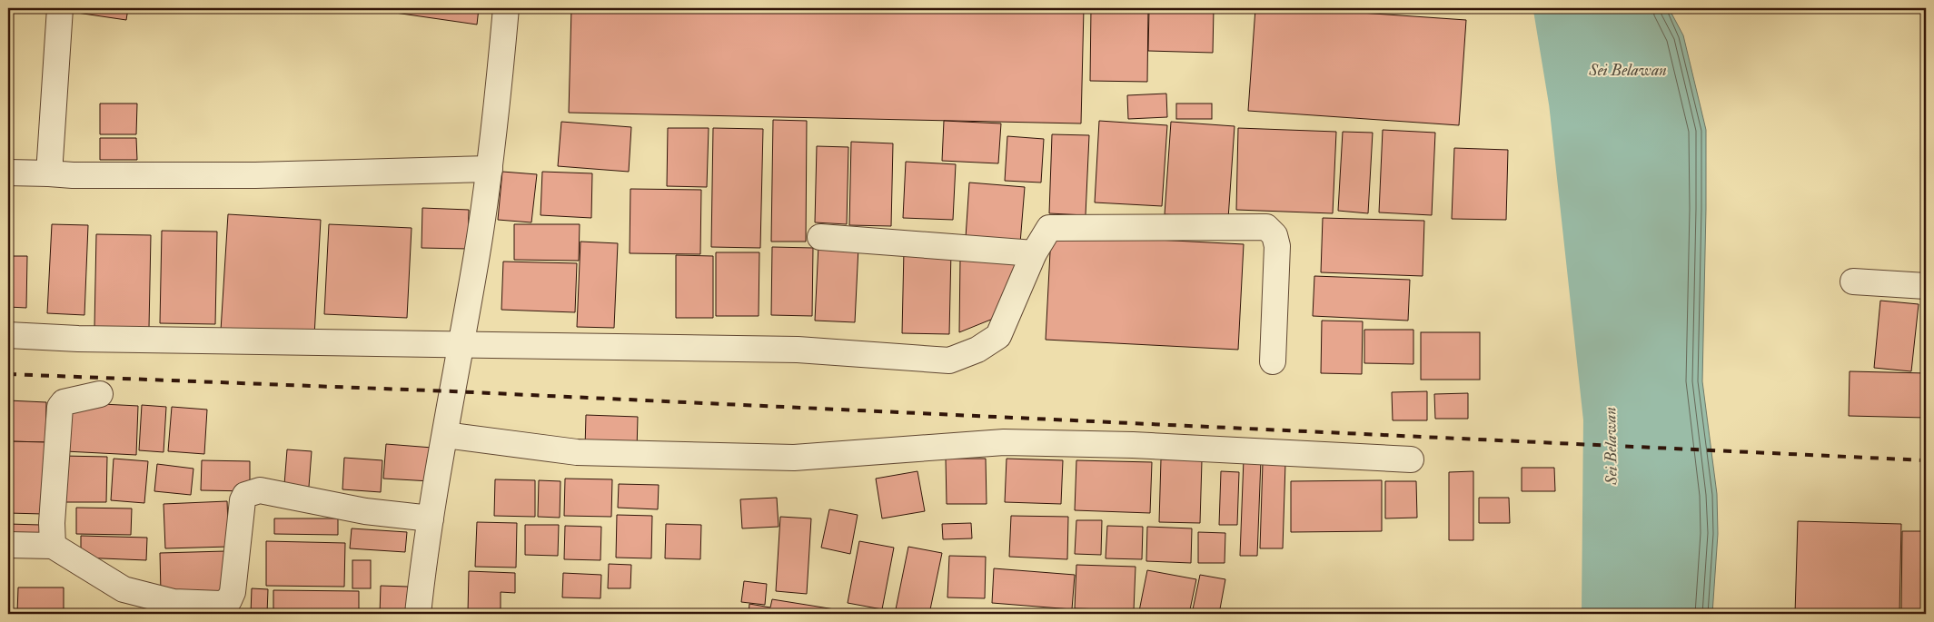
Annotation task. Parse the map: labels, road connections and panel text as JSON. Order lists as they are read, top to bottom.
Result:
{
  "water": ["Sei Belawan"]
}
